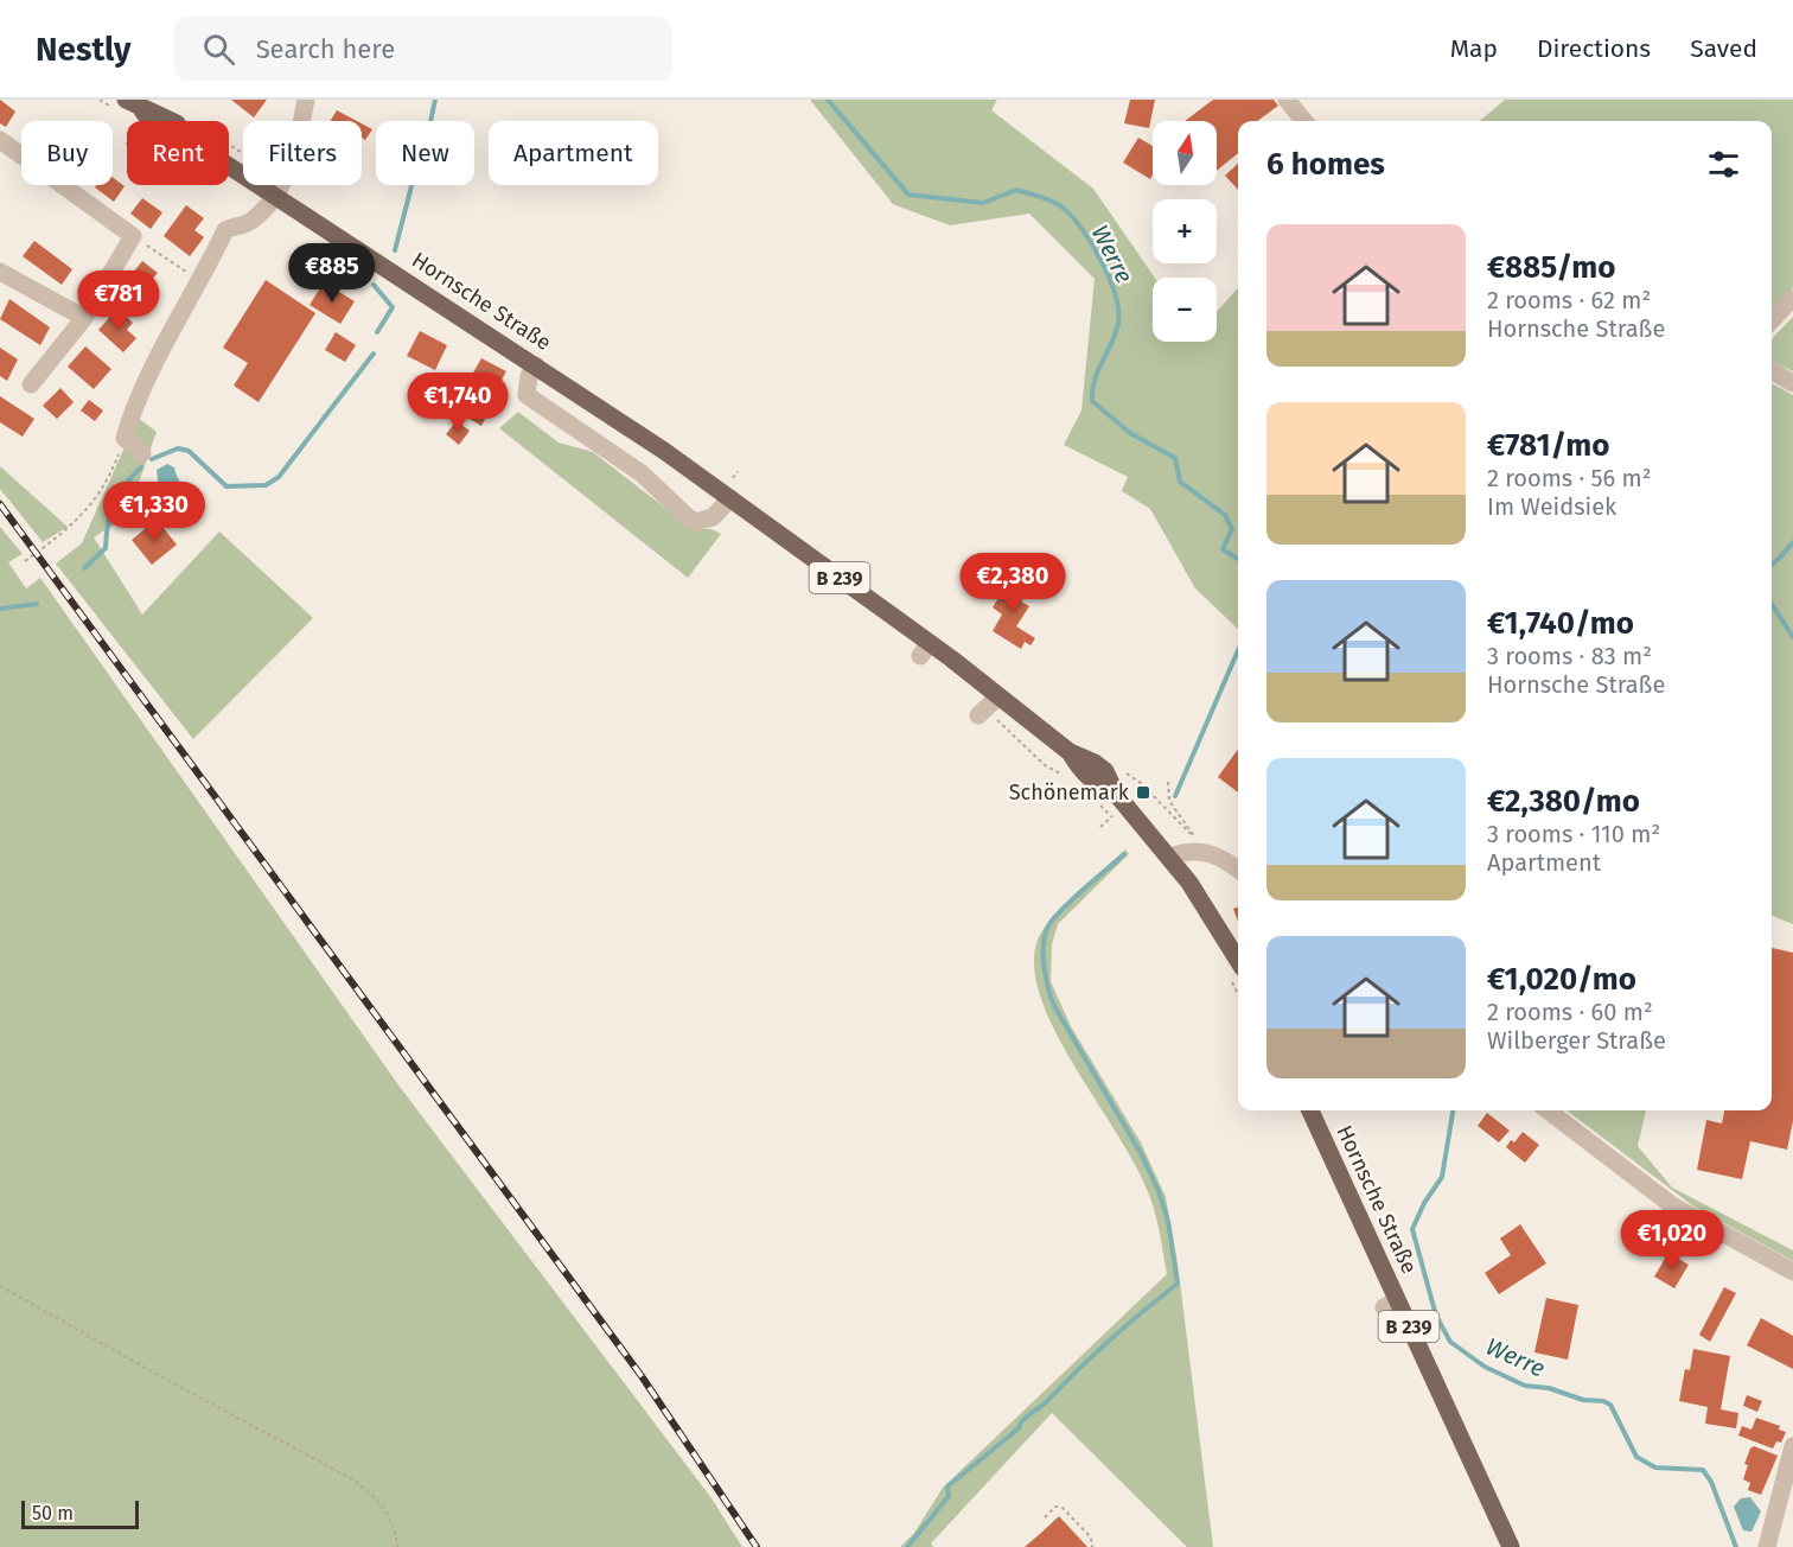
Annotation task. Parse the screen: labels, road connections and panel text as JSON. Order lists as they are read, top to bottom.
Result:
{
  "streets": {
    "main road": ["Hornsche Straße", "B 239"]
  },
  "crossings": [
    ["Hornsche Straße", "B 239"]
  ],
  "water": ["Werre"],
  "places": {
    "transit": ["Schönemark"]
  },
  "scale_bar": "50 m",
  "north": "top",
  "page": {
    "header": "Nestly",
    "search": "Search here",
    "nav": ["Map", "Directions", "Saved"],
    "map_buttons": ["+", "−"],
    "chip": [
      "Buy",
      "Rent",
      "Filters",
      "New",
      "Apartment"
    ],
    "heading": "6 homes",
    "list": [
      {
        "name": "€885/mo",
        "note": "2 rooms · 62 m² · Hornsche Straße"
      },
      {
        "name": "€781/mo",
        "note": "2 rooms · 56 m² · Im Weidsiek"
      },
      {
        "name": "€1,740/mo",
        "note": "3 rooms · 83 m² · Hornsche Straße"
      },
      {
        "name": "€2,380/mo",
        "note": "3 rooms · 110 m² · Apartment"
      },
      {
        "name": "€1,020/mo",
        "note": "2 rooms · 60 m² · Wilberger Straße"
      }
    ],
    "price": [
      "€885",
      "€781",
      "€1,740",
      "€1,330",
      "€2,380",
      "€1,020"
    ],
    "scale": "50 m"
  }
}
